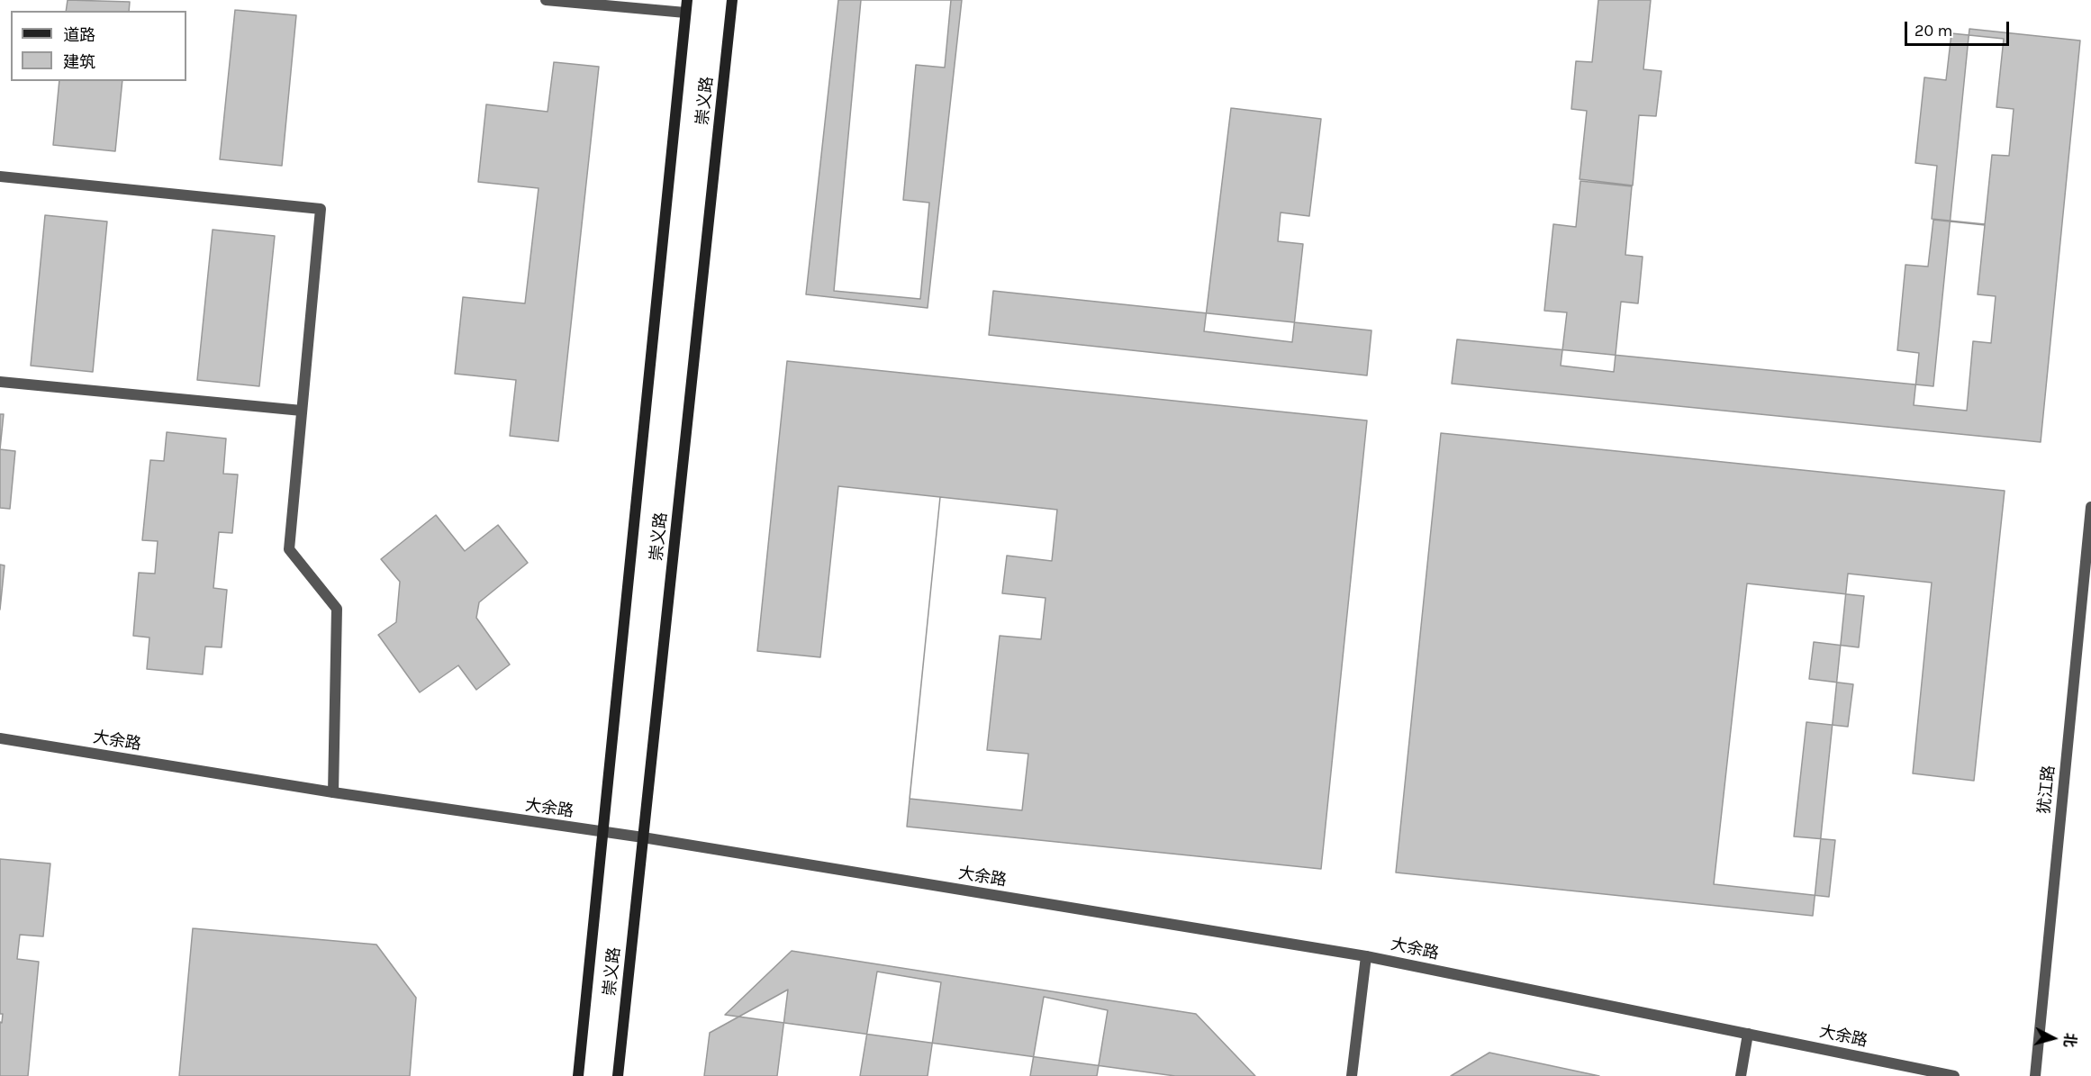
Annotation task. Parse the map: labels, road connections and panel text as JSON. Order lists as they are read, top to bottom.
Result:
{
  "streets": {
    "main road": ["崇义路"],
    "street": ["大余路", "犹江路"]
  },
  "crossings": [
    ["崇义路", "大余路"]
  ],
  "legend": ["道路", "建筑"],
  "scale_bar": "20 m",
  "north": "right"
}
